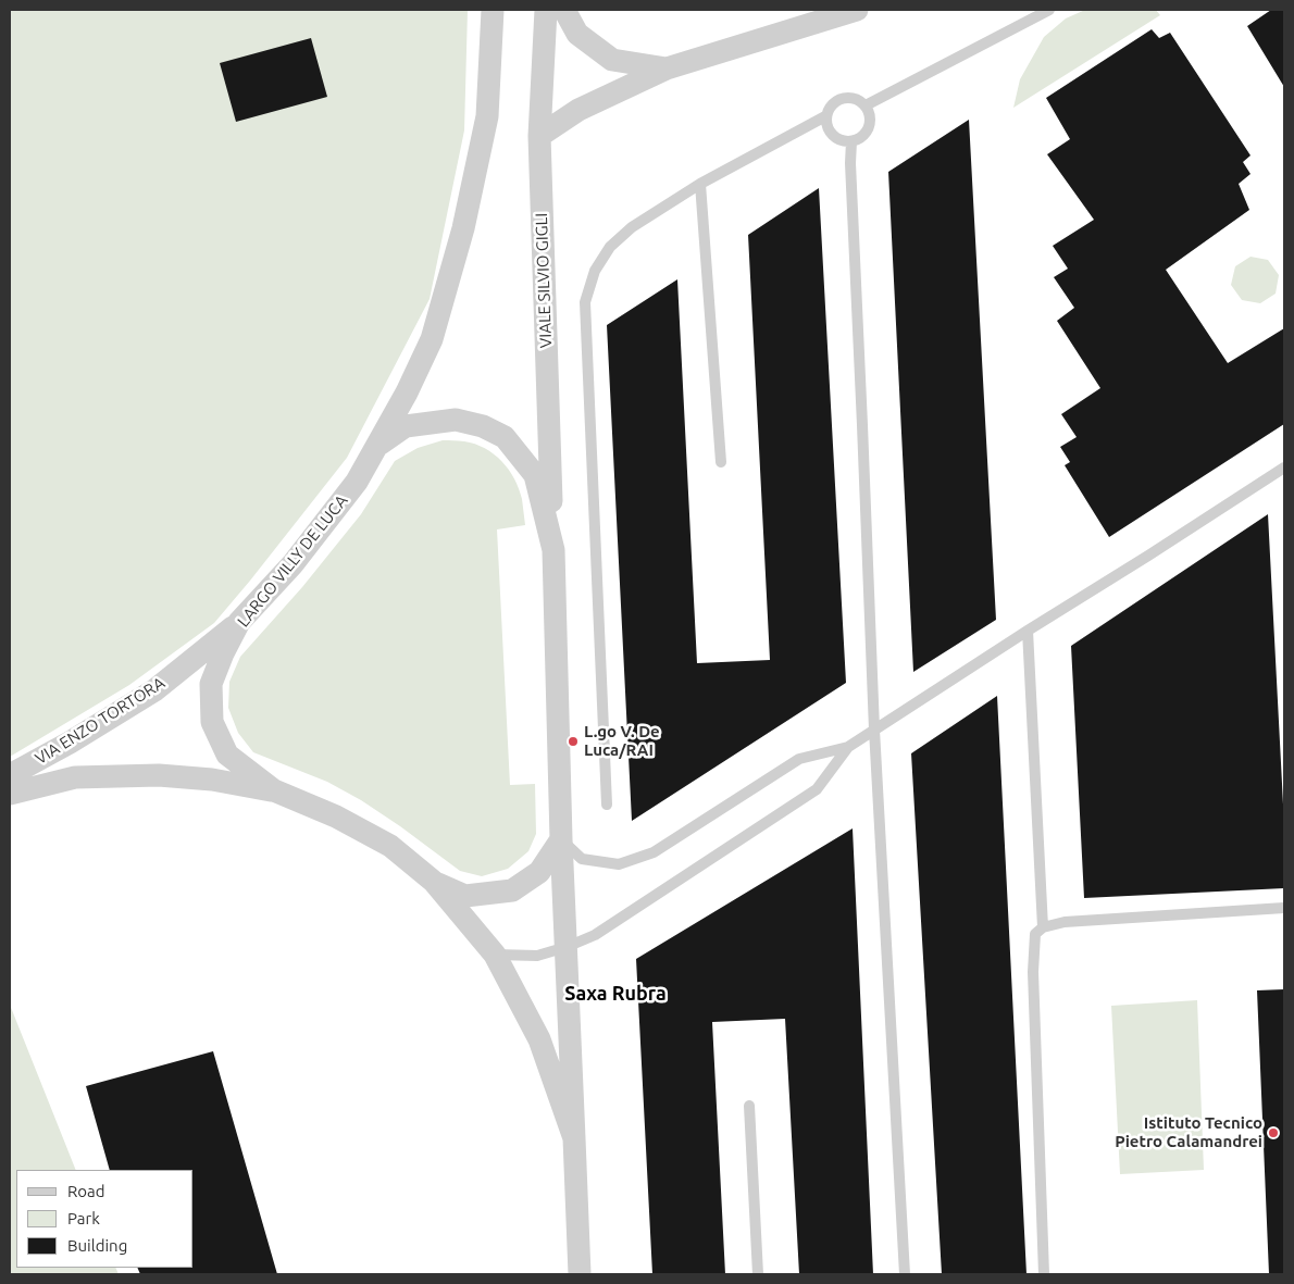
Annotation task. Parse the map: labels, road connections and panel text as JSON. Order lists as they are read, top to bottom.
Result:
{
  "streets": {
    "street": ["VIALE SILVIO GIGLI", "LARGO VILLY DE LUCA", "VIA ENZO TORTORA"]
  },
  "crossings": [
    ["VIALE SILVIO GIGLI", "LARGO VILLY DE LUCA"],
    ["LARGO VILLY DE LUCA", "VIA ENZO TORTORA"]
  ],
  "districts": ["Saxa Rubra"],
  "places": ["L.go V. De Luca/RAI", "Istituto Tecnico Pietro Calamandrei"],
  "legend": ["Road", "Park", "Building"]
}
